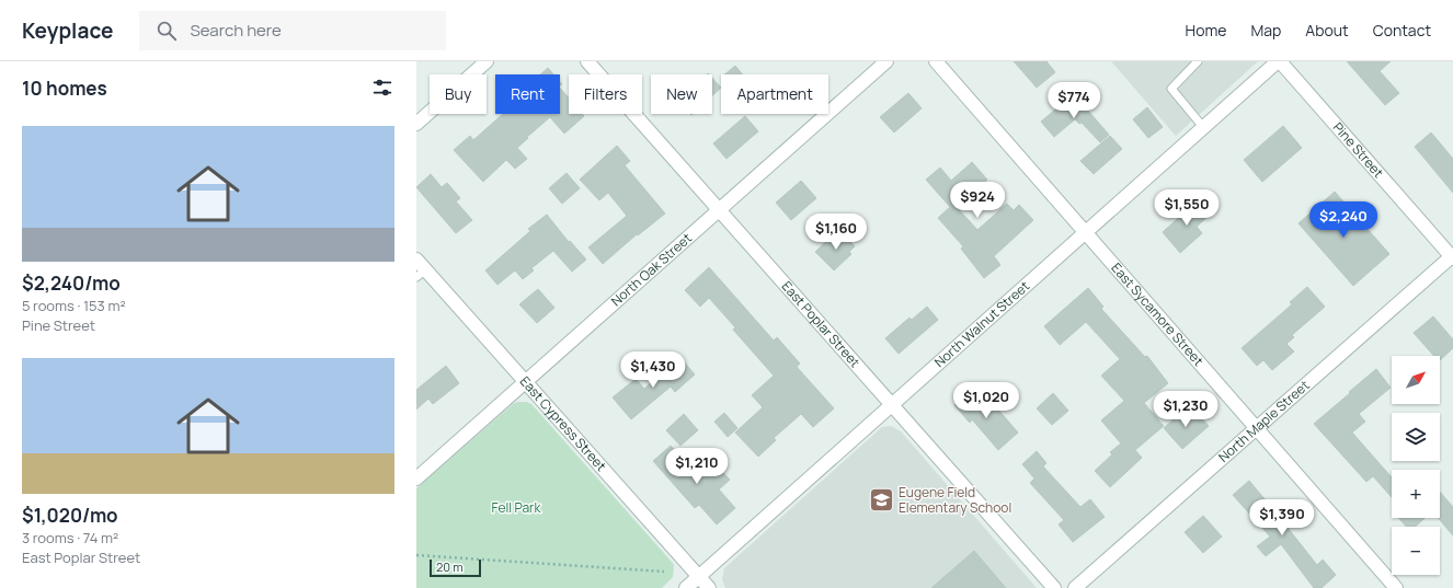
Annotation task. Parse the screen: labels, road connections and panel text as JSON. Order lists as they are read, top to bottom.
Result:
{
  "streets": {
    "street": [
      "Pine Street",
      "North Oak Street",
      "East Sycamore Street",
      "East Poplar Street",
      "North Walnut Street",
      "North Maple Street",
      "East Cypress Street"
    ]
  },
  "crossings": [
    ["Pine Street", "North Walnut Street"],
    ["Pine Street", "North Maple Street"],
    ["North Oak Street", "East Poplar Street"],
    ["North Oak Street", "East Cypress Street"],
    ["East Sycamore Street", "North Walnut Street"],
    ["East Sycamore Street", "North Maple Street"],
    ["East Poplar Street", "North Walnut Street"],
    ["North Walnut Street", "East Cypress Street"]
  ],
  "parks": ["Fell Park"],
  "places": {
    "school or university": ["Eugene Field Elementary School"]
  },
  "scale_bar": "20 m",
  "north": "top right",
  "page": {
    "header": "Keyplace",
    "search": "Search here",
    "nav": [
      "Home",
      "Map",
      "About",
      "Contact"
    ],
    "heading": "10 homes",
    "chip": [
      "Buy",
      "Rent",
      "Filters",
      "New",
      "Apartment"
    ],
    "price": [
      "$774",
      "$924",
      "$1,550",
      "$2,240",
      "$1,160",
      "$1,430",
      "$1,020",
      "$1,230",
      "$1,210",
      "$1,390"
    ],
    "list": [
      {
        "name": "$2,240/mo",
        "note": "5 rooms · 153 m² · Pine Street"
      },
      {
        "name": "$1,020/mo",
        "note": "3 rooms · 74 m² · East Poplar Street"
      }
    ],
    "map_buttons": ["+", "−"],
    "scale": "20 m"
  }
}
